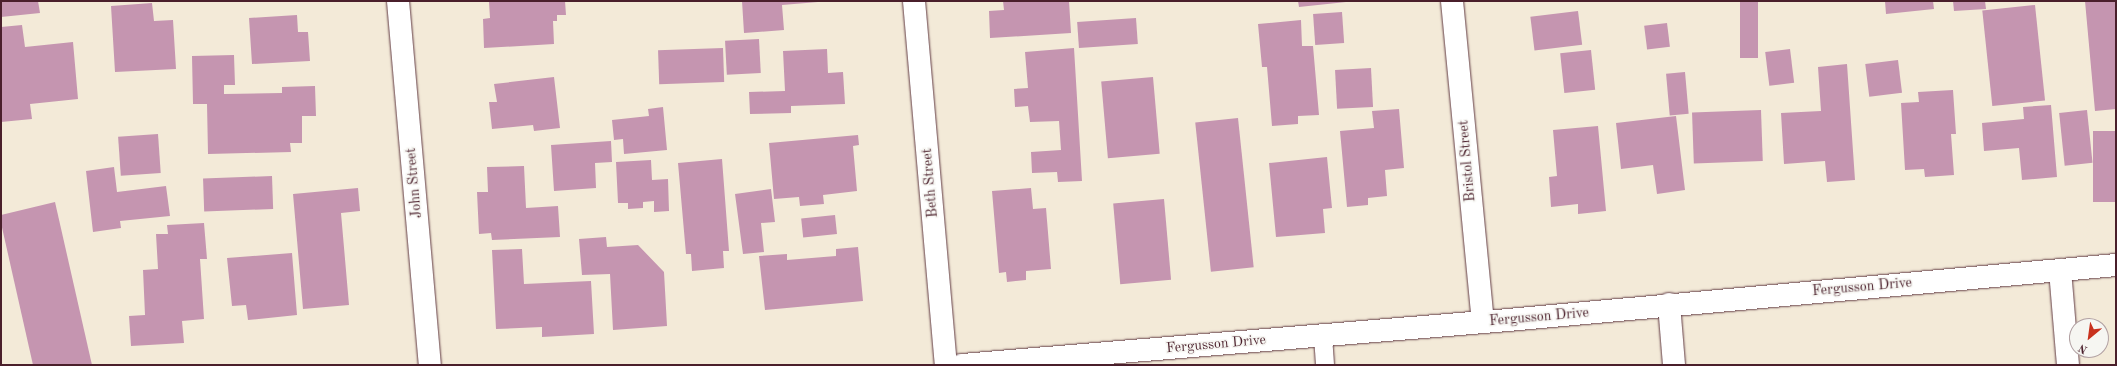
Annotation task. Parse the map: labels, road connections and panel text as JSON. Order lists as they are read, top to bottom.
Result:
{
  "streets": {
    "street": [
      "Bristol Street",
      "John Street",
      "Beth Street",
      "Fergusson Drive"
    ]
  },
  "crossings": [
    ["Bristol Street", "Fergusson Drive"]
  ],
  "north": "bottom left"
}
